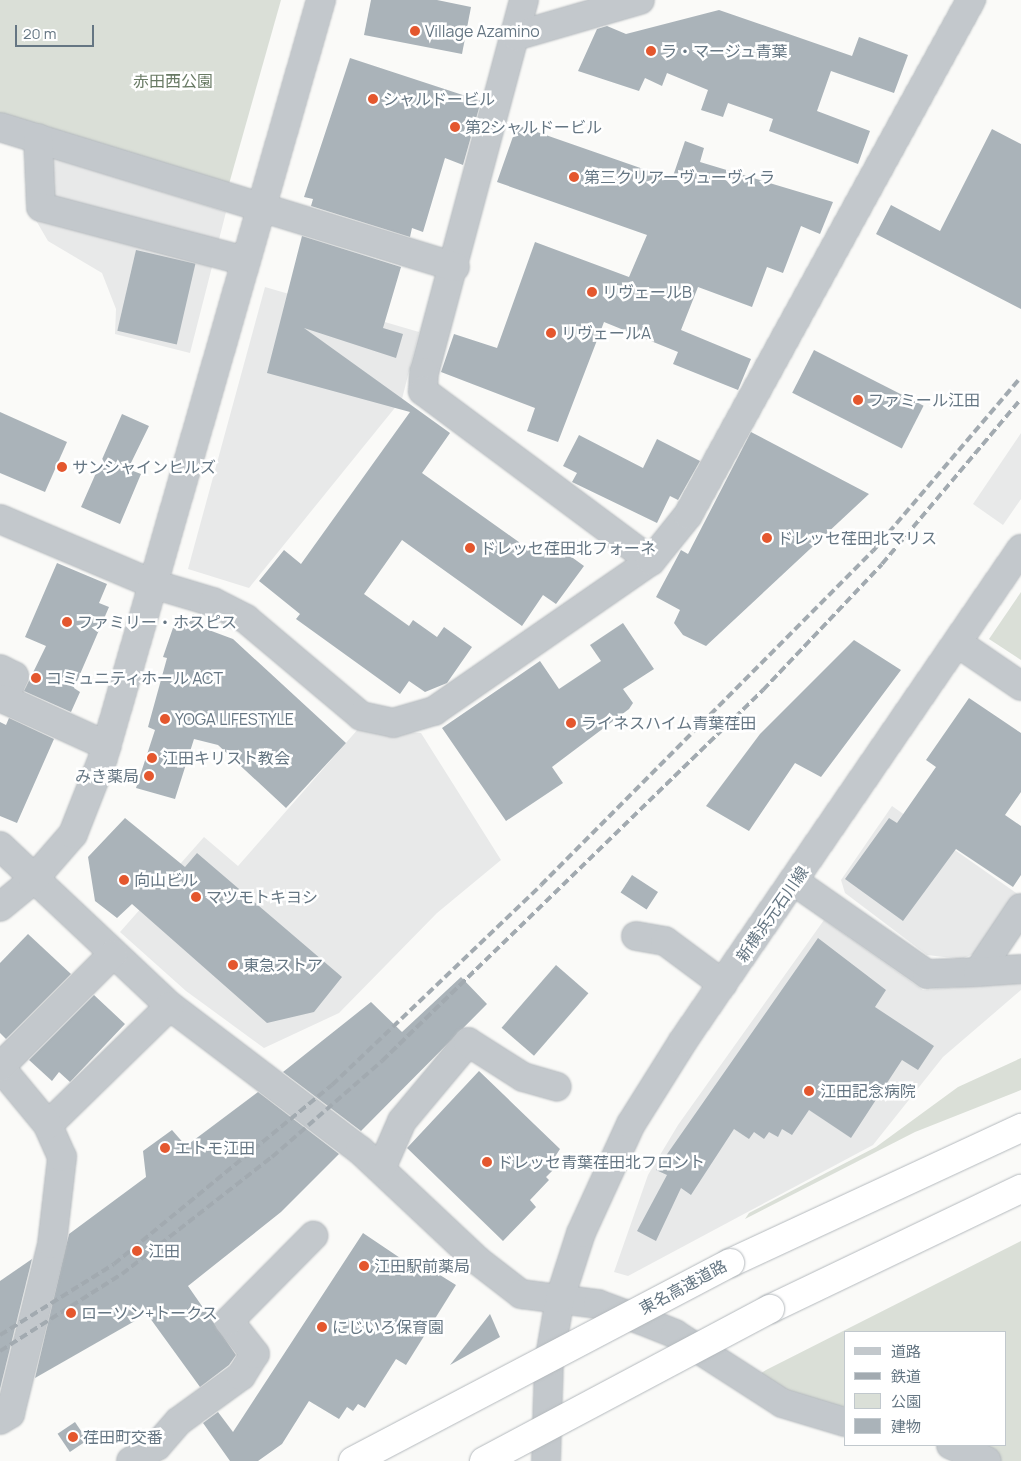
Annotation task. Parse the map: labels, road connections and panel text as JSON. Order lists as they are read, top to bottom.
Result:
{
  "streets": {
    "highway": ["東名高速道路"],
    "street": ["新横浜元石川線"]
  },
  "parks": ["赤田西公園"],
  "places": [
    "Village Azamino",
    "ラ・マージュ青葉",
    "シャルドービル",
    "第2シャルドービル",
    "第三クリアーヴューヴィラ",
    "リヴェールB",
    "リヴェールA",
    "ファミール江田",
    "サンシャインヒルズ",
    "ドレッセ荏田北マリス",
    "ドレッセ荏田北フォーネ",
    "ファミリー・ホスピス",
    "コミュニティホール ACT",
    "YOGA LIFESTYLE",
    "ライネスハイム青葉荏田",
    "江田キリスト教会",
    "みき薬局",
    "向山ビル",
    "マツモトキヨシ",
    "東急ストア",
    "江田記念病院",
    "エトモ江田",
    "ドレッセ青葉荏田北フロント",
    "江田",
    "江田駅前薬局",
    "ローソン+トークス",
    "にじいろ保育園",
    "荏田町交番"
  ],
  "legend": [
    "道路",
    "鉄道",
    "公園",
    "建物"
  ],
  "scale_bar": "20 m"
}
